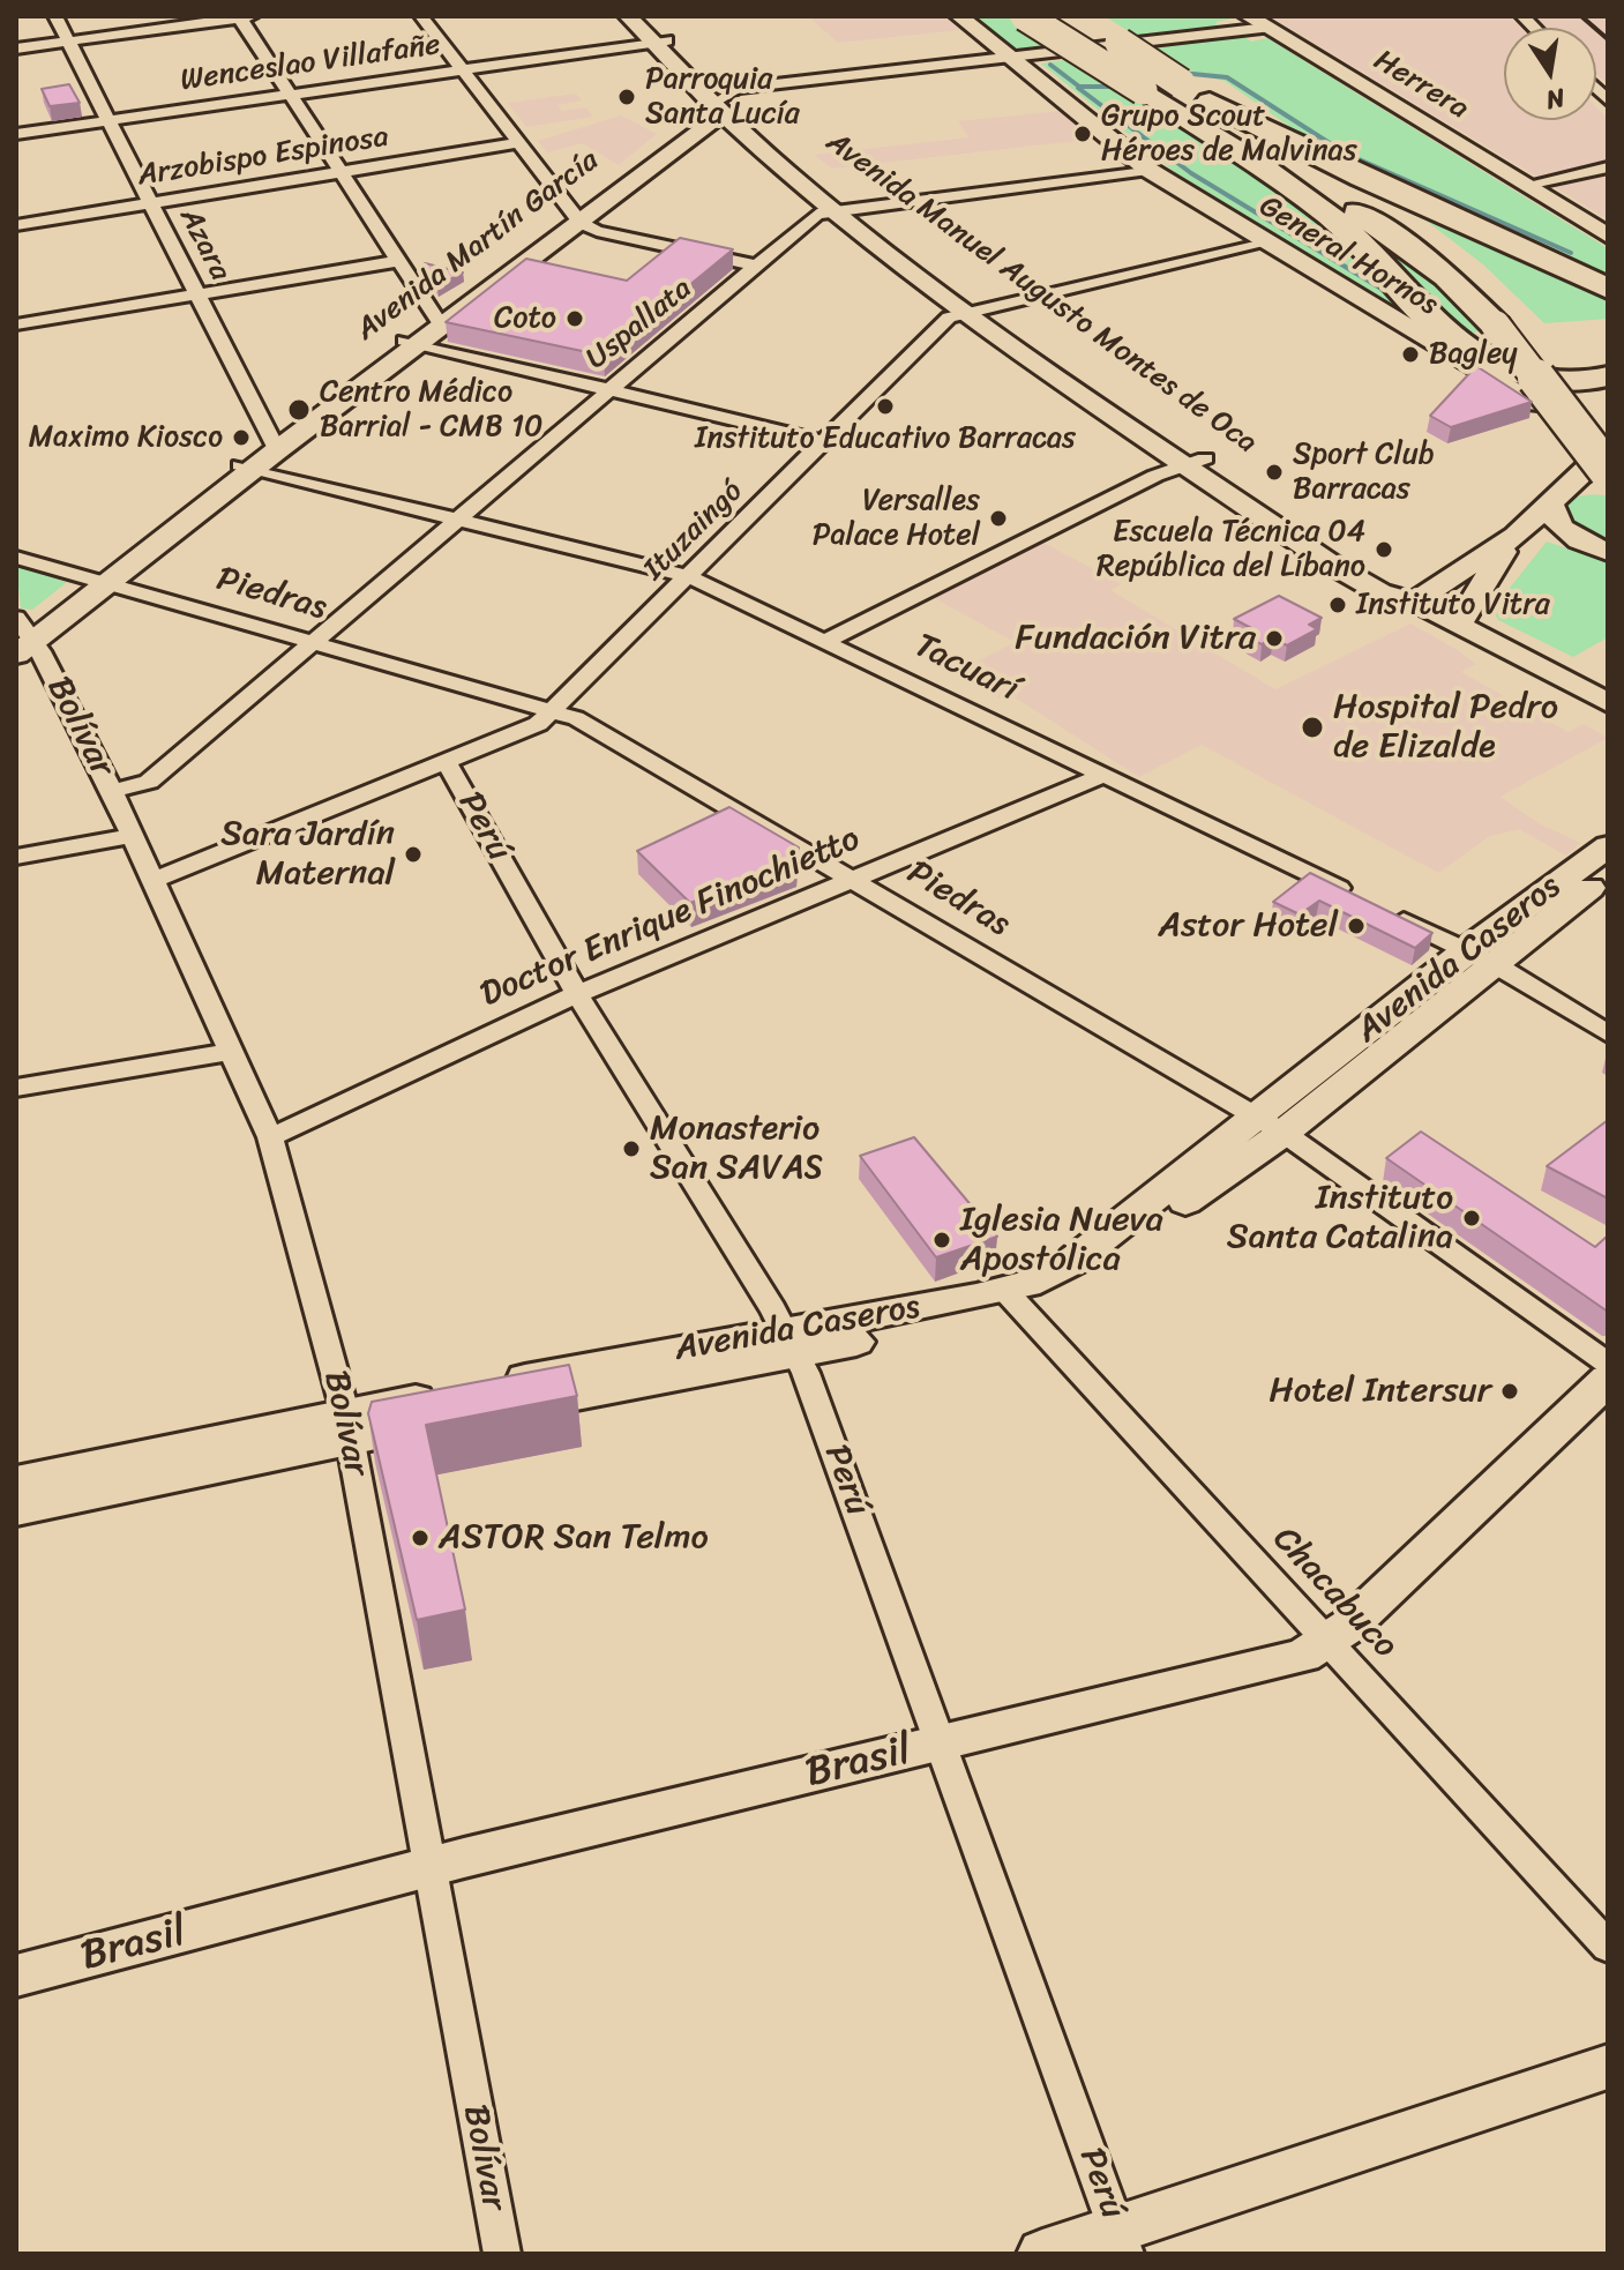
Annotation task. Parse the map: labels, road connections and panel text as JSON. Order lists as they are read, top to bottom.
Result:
{
  "streets": {
    "main road": [
      "Herrera",
      "Avenida Martín García",
      "General Hornos",
      "Avenida Manuel Augusto Montes de Oca",
      "Avenida Caseros",
      "Brasil"
    ],
    "street": [
      "Wenceslao Villafañe",
      "Arzobispo Espinosa",
      "Azara",
      "Uspallata",
      "Ituzaingó",
      "Piedras",
      "Tacuarí",
      "Bolívar",
      "Perú",
      "Doctor Enrique Finochietto",
      "Chacabuco"
    ]
  },
  "crossings": [
    ["Wenceslao Villafañe", "Azara"],
    ["Wenceslao Villafañe", "Avenida Manuel Augusto Montes de Oca"],
    ["Arzobispo Espinosa", "Azara"],
    ["Azara", "Avenida Martín García"],
    ["Avenida Martín García", "Avenida Manuel Augusto Montes de Oca"],
    ["Avenida Martín García", "Piedras"],
    ["Avenida Martín García", "Tacuarí"],
    ["Avenida Martín García", "Bolívar"],
    ["General Hornos", "Uspallata"],
    ["General Hornos", "Ituzaingó"],
    ["Avenida Manuel Augusto Montes de Oca", "Uspallata"],
    ["Avenida Manuel Augusto Montes de Oca", "Ituzaingó"],
    ["Uspallata", "Piedras"],
    ["Uspallata", "Tacuarí"],
    ["Uspallata", "Bolívar"],
    ["Ituzaingó", "Piedras"],
    ["Ituzaingó", "Tacuarí"],
    ["Ituzaingó", "Bolívar"],
    ["Ituzaingó", "Perú"],
    ["Piedras", "Doctor Enrique Finochietto"],
    ["Piedras", "Avenida Caseros"],
    ["Tacuarí", "Doctor Enrique Finochietto"],
    ["Tacuarí", "Avenida Caseros"],
    ["Bolívar", "Doctor Enrique Finochietto"],
    ["Bolívar", "Avenida Caseros"],
    ["Bolívar", "Brasil"],
    ["Perú", "Doctor Enrique Finochietto"],
    ["Perú", "Avenida Caseros"],
    ["Perú", "Brasil"],
    ["Avenida Caseros", "Chacabuco"],
    ["Chacabuco", "Brasil"]
  ],
  "places": [
    "Parroquia Santa Lucía",
    "Grupo Scout Héroes de Malvinas",
    "Coto",
    "Bagley",
    "Instituto Educativo Barracas",
    "Centro Médico Barrial - CMB 10",
    "Maximo Kiosco",
    "Sport Club Barracas",
    "Versalles Palace Hotel",
    "Escuela Técnica 04 República del Líbano",
    "Instituto Vitra",
    "Fundación Vitra",
    "Hospital Pedro de Elizalde",
    "Sara Jardín Maternal",
    "Astor Hotel",
    "Monasterio San SAVAS",
    "Instituto Santa Catalina",
    "Iglesia Nueva Apostólica",
    "Hotel Intersur",
    "ASTOR San Telmo"
  ],
  "north": "bottom"
}
